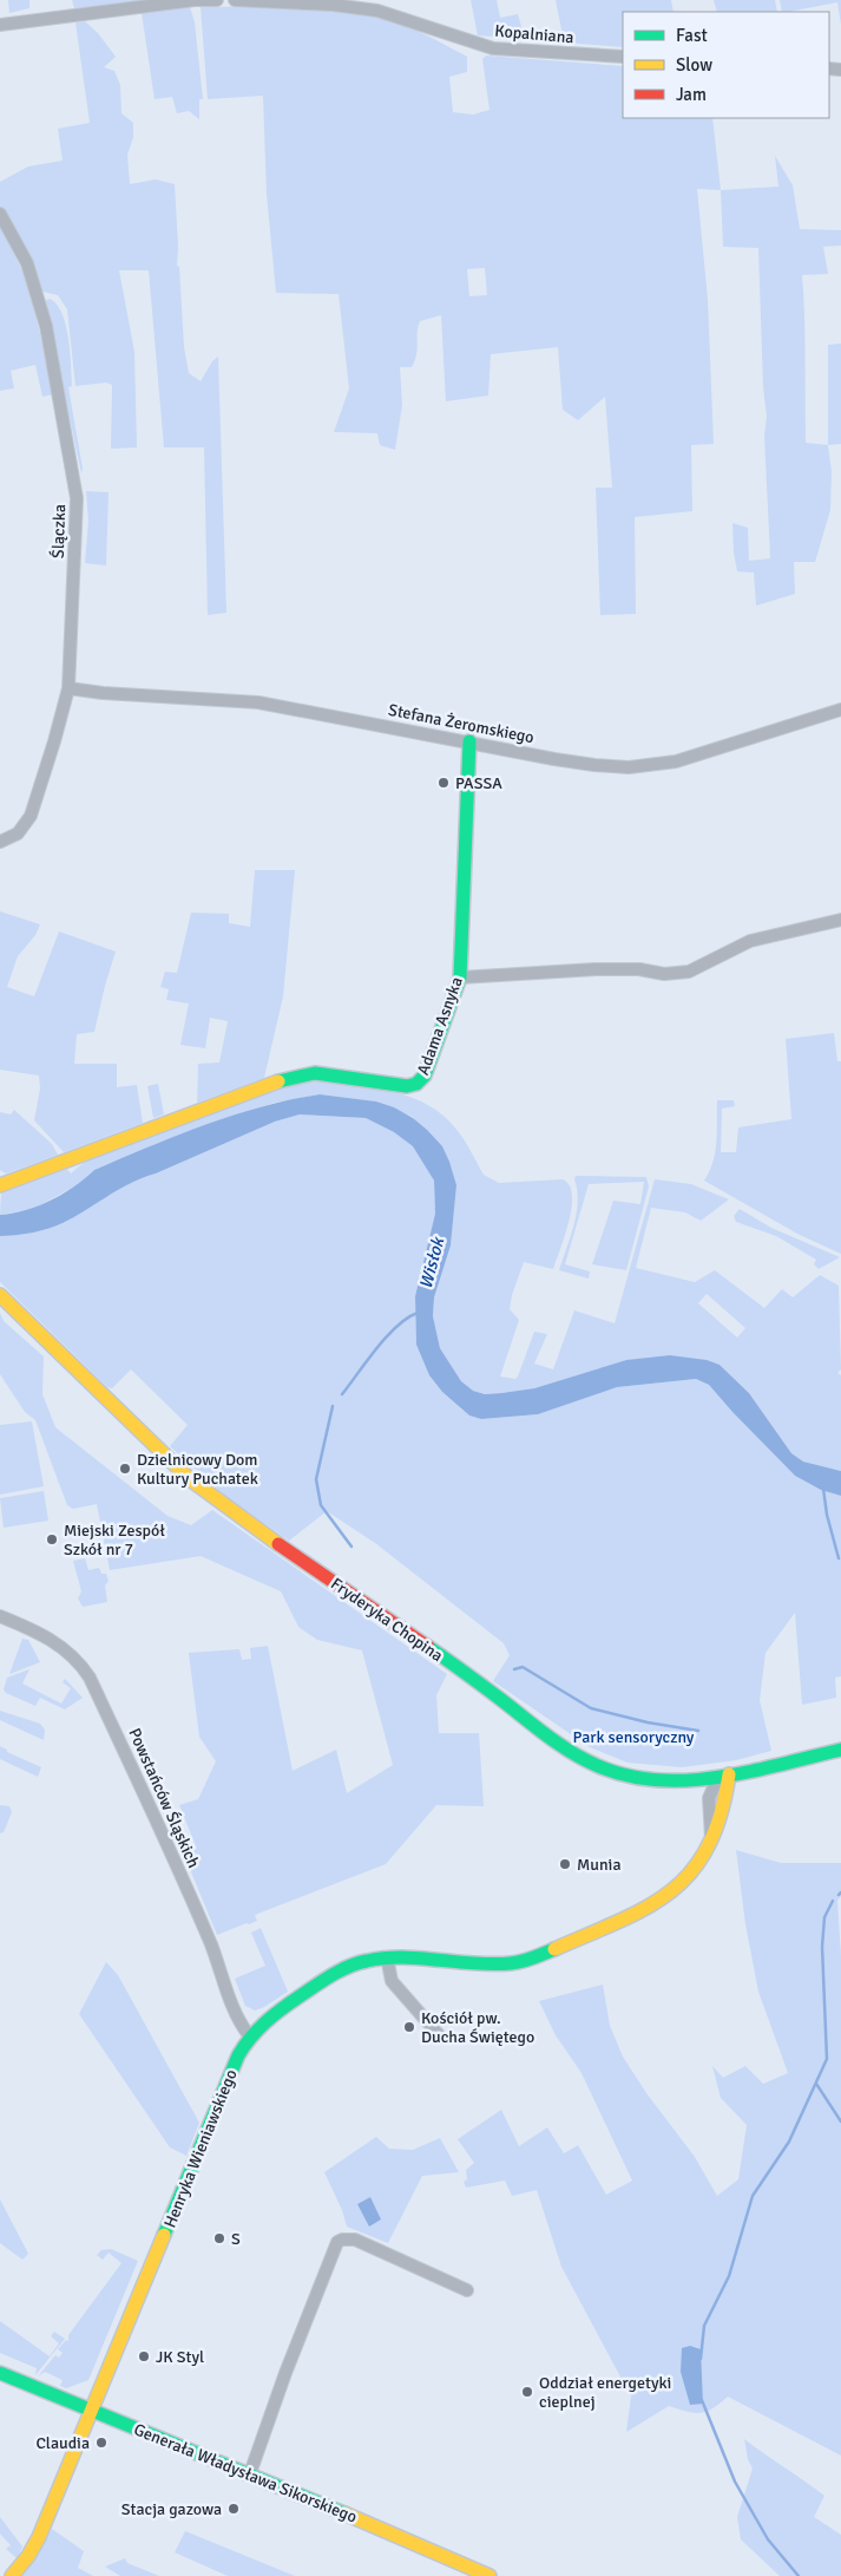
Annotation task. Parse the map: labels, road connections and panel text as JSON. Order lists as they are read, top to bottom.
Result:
{
  "streets": {
    "street": [
      "Kopalniana",
      "Ślączka",
      "Stefana Żeromskiego",
      "Adama Asnyka",
      "Fryderyka Chopina",
      "Powstańców Śląskich",
      "Henryka Wieniawskiego",
      "Generała Władysława Sikorskiego"
    ]
  },
  "crossings": [
    ["Ślączka", "Stefana Żeromskiego"],
    ["Stefana Żeromskiego", "Adama Asnyka"],
    ["Fryderyka Chopina", "Henryka Wieniawskiego"],
    ["Powstańców Śląskich", "Henryka Wieniawskiego"],
    ["Henryka Wieniawskiego", "Generała Władysława Sikorskiego"]
  ],
  "water": ["Wisłok"],
  "parks": ["Park sensoryczny"],
  "places": [
    "PASSA",
    "Dzielnicowy Dom Kultury Puchatek",
    "Miejski Zespół Szkół nr 7",
    "Munia",
    "Kościół pw. Ducha Świętego",
    "S",
    "JK Styl",
    "Oddział energetyki cieplnej",
    "Claudia",
    "Stacja gazowa"
  ],
  "legend": ["Fast", "Slow", "Jam"]
}
